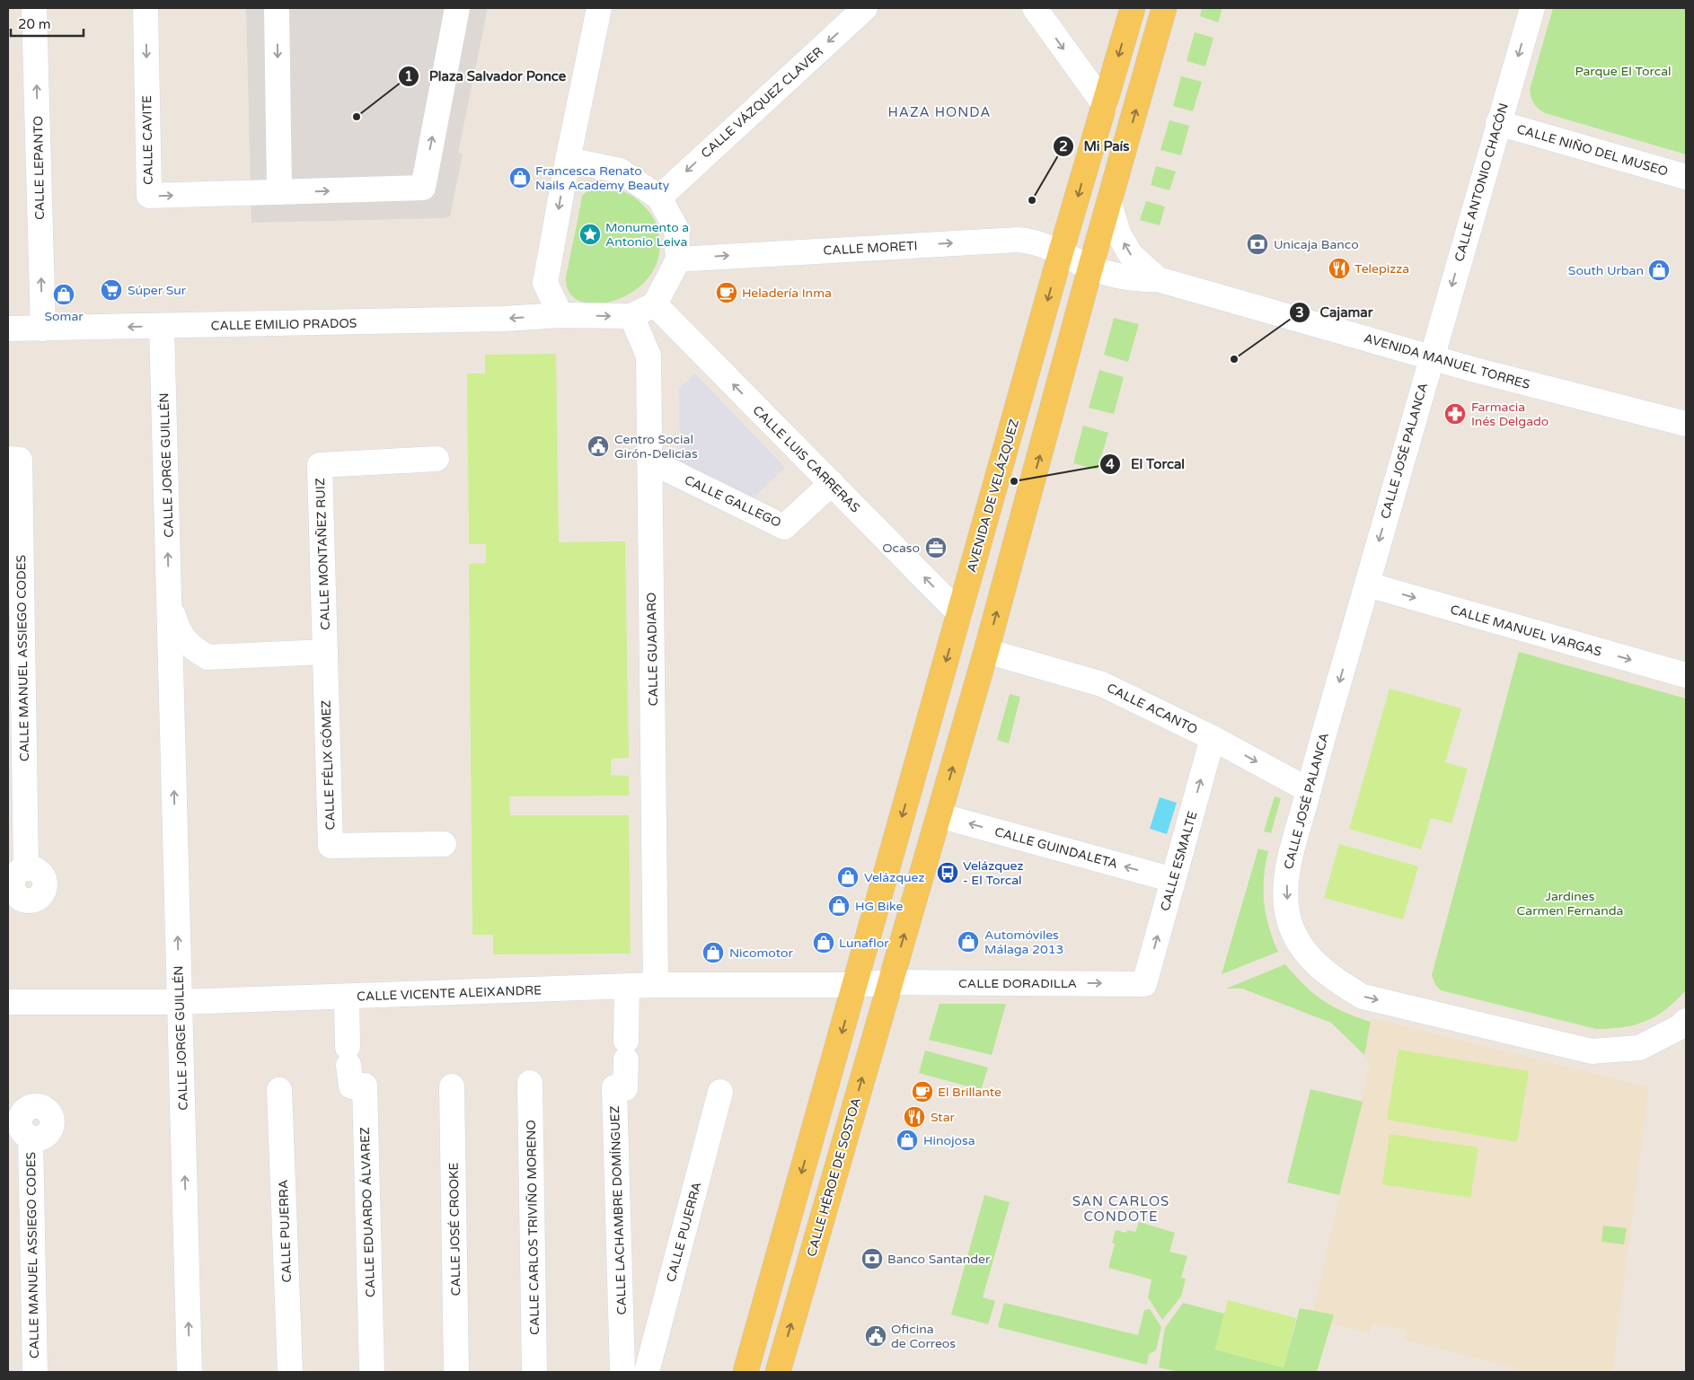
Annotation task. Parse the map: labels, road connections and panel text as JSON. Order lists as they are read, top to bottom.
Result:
{
  "streets": {
    "main road": ["AVENIDA DE VELÁZQUEZ", "CALLE HÉROE DE SOSTOA"],
    "street": [
      "CALLE VÁZQUEZ CLAVER",
      "CALLE CAVITE",
      "CALLE NIÑO DEL MUSEO",
      "CALLE LEPANTO",
      "CALLE ANTONIO CHACÓN",
      "CALLE MORETI",
      "CALLE EMILIO PRADOS",
      "AVENIDA MANUEL TORRES",
      "CALLE JOSÉ PALANCA",
      "CALLE LUIS CARRERAS",
      "CALLE JORGE GUILLÉN",
      "CALLE GALLEGO",
      "CALLE MONTAÑEZ RUIZ",
      "CALLE MANUEL VARGAS",
      "CALLE GUADIARO",
      "CALLE MANUEL ASSIEGO CODES",
      "CALLE ACANTO",
      "CALLE FÉLIX GÓMEZ",
      "CALLE GUINDALETA",
      "CALLE ESMALTE",
      "CALLE DORADILLA",
      "CALLE VICENTE ALEIXANDRE",
      "CALLE LACHAMBRE DOMÍNGUEZ",
      "CALLE EDUARDO ÁLVAREZ",
      "CALLE CARLOS TRIVIÑO MORENO",
      "CALLE JOSÉ CROOKE",
      "CALLE PUJERRA"
    ]
  },
  "crossings": [
    ["CALLE VÁZQUEZ CLAVER", "CALLE MORETI"],
    ["CALLE VÁZQUEZ CLAVER", "CALLE EMILIO PRADOS"],
    ["CALLE VÁZQUEZ CLAVER", "CALLE LUIS CARRERAS"],
    ["CALLE VÁZQUEZ CLAVER", "CALLE GUADIARO"],
    ["CALLE NIÑO DEL MUSEO", "CALLE ANTONIO CHACÓN"],
    ["CALLE LEPANTO", "CALLE EMILIO PRADOS"],
    ["CALLE ANTONIO CHACÓN", "AVENIDA MANUEL TORRES"],
    ["CALLE ANTONIO CHACÓN", "CALLE JOSÉ PALANCA"],
    ["CALLE MORETI", "CALLE EMILIO PRADOS"],
    ["CALLE MORETI", "AVENIDA MANUEL TORRES"],
    ["CALLE MORETI", "CALLE LUIS CARRERAS"],
    ["CALLE MORETI", "AVENIDA DE VELÁZQUEZ"],
    ["CALLE MORETI", "CALLE GUADIARO"],
    ["CALLE EMILIO PRADOS", "CALLE LUIS CARRERAS"],
    ["CALLE EMILIO PRADOS", "CALLE JORGE GUILLÉN"],
    ["CALLE EMILIO PRADOS", "CALLE GUADIARO"],
    ["AVENIDA MANUEL TORRES", "CALLE JOSÉ PALANCA"],
    ["CALLE JOSÉ PALANCA", "CALLE MANUEL VARGAS"],
    ["CALLE JOSÉ PALANCA", "CALLE ACANTO"],
    ["CALLE LUIS CARRERAS", "AVENIDA DE VELÁZQUEZ"],
    ["CALLE LUIS CARRERAS", "CALLE GALLEGO"],
    ["CALLE LUIS CARRERAS", "CALLE GUADIARO"],
    ["CALLE JORGE GUILLÉN", "CALLE VICENTE ALEIXANDRE"],
    ["AVENIDA DE VELÁZQUEZ", "CALLE VICENTE ALEIXANDRE"],
    ["CALLE GALLEGO", "CALLE GUADIARO"],
    ["CALLE MONTAÑEZ RUIZ", "CALLE FÉLIX GÓMEZ"],
    ["CALLE GUADIARO", "CALLE VICENTE ALEIXANDRE"],
    ["CALLE ACANTO", "CALLE ESMALTE"],
    ["CALLE GUINDALETA", "CALLE ESMALTE"],
    ["CALLE ESMALTE", "CALLE DORADILLA"],
    ["CALLE DORADILLA", "CALLE VICENTE ALEIXANDRE"],
    ["CALLE DORADILLA", "CALLE HÉROE DE SOSTOA"],
    ["CALLE VICENTE ALEIXANDRE", "CALLE HÉROE DE SOSTOA"],
    ["CALLE VICENTE ALEIXANDRE", "CALLE LACHAMBRE DOMÍNGUEZ"],
    ["CALLE VICENTE ALEIXANDRE", "CALLE EDUARDO ÁLVAREZ"]
  ],
  "one_way": [
    "CALLE VÁZQUEZ CLAVER",
    "CALLE LEPANTO",
    "CALLE ANTONIO CHACÓN",
    "CALLE MORETI",
    "CALLE EMILIO PRADOS",
    "CALLE LUIS CARRERAS",
    "CALLE JORGE GUILLÉN",
    "CALLE MANUEL VARGAS",
    "CALLE GUINDALETA",
    "CALLE ESMALTE",
    "CALLE DORADILLA"
  ],
  "districts": ["HAZA HONDA", "SAN CARLOS CONDOTE"],
  "parks": ["Parque El Torcal", "Jardines Carmen Fernanda"],
  "places": {
    "other": [
      "Plaza Salvador Ponce",
      "Mi País",
      "Cajamar",
      "El Torcal"
    ],
    "shop": [
      "Francesca Renato Nails Academy Beauty",
      "South Urban",
      "Somar",
      "Velázquez",
      "HG Bike",
      "Automóviles Málaga 2013",
      "Lunaflor",
      "Nicomotor",
      "Hinojosa"
    ],
    "place": ["Monumento a Antonio Leiva"],
    "bank": ["Unicaja Banco", "Banco Santander"],
    "restaurant": ["Telepizza", "Star"],
    "supermarket": ["Súper Sur"],
    "cafe": ["Heladería Inma", "El Brillante"],
    "pharmacy": ["Farmacia Inés Delgado"],
    "public building": ["Centro Social Girón-Delicias", "Oficina de Correos"],
    "office": ["Ocaso"],
    "bus stop": ["Velázquez - El Torcal"]
  },
  "scale_bar": "20 m"
}
